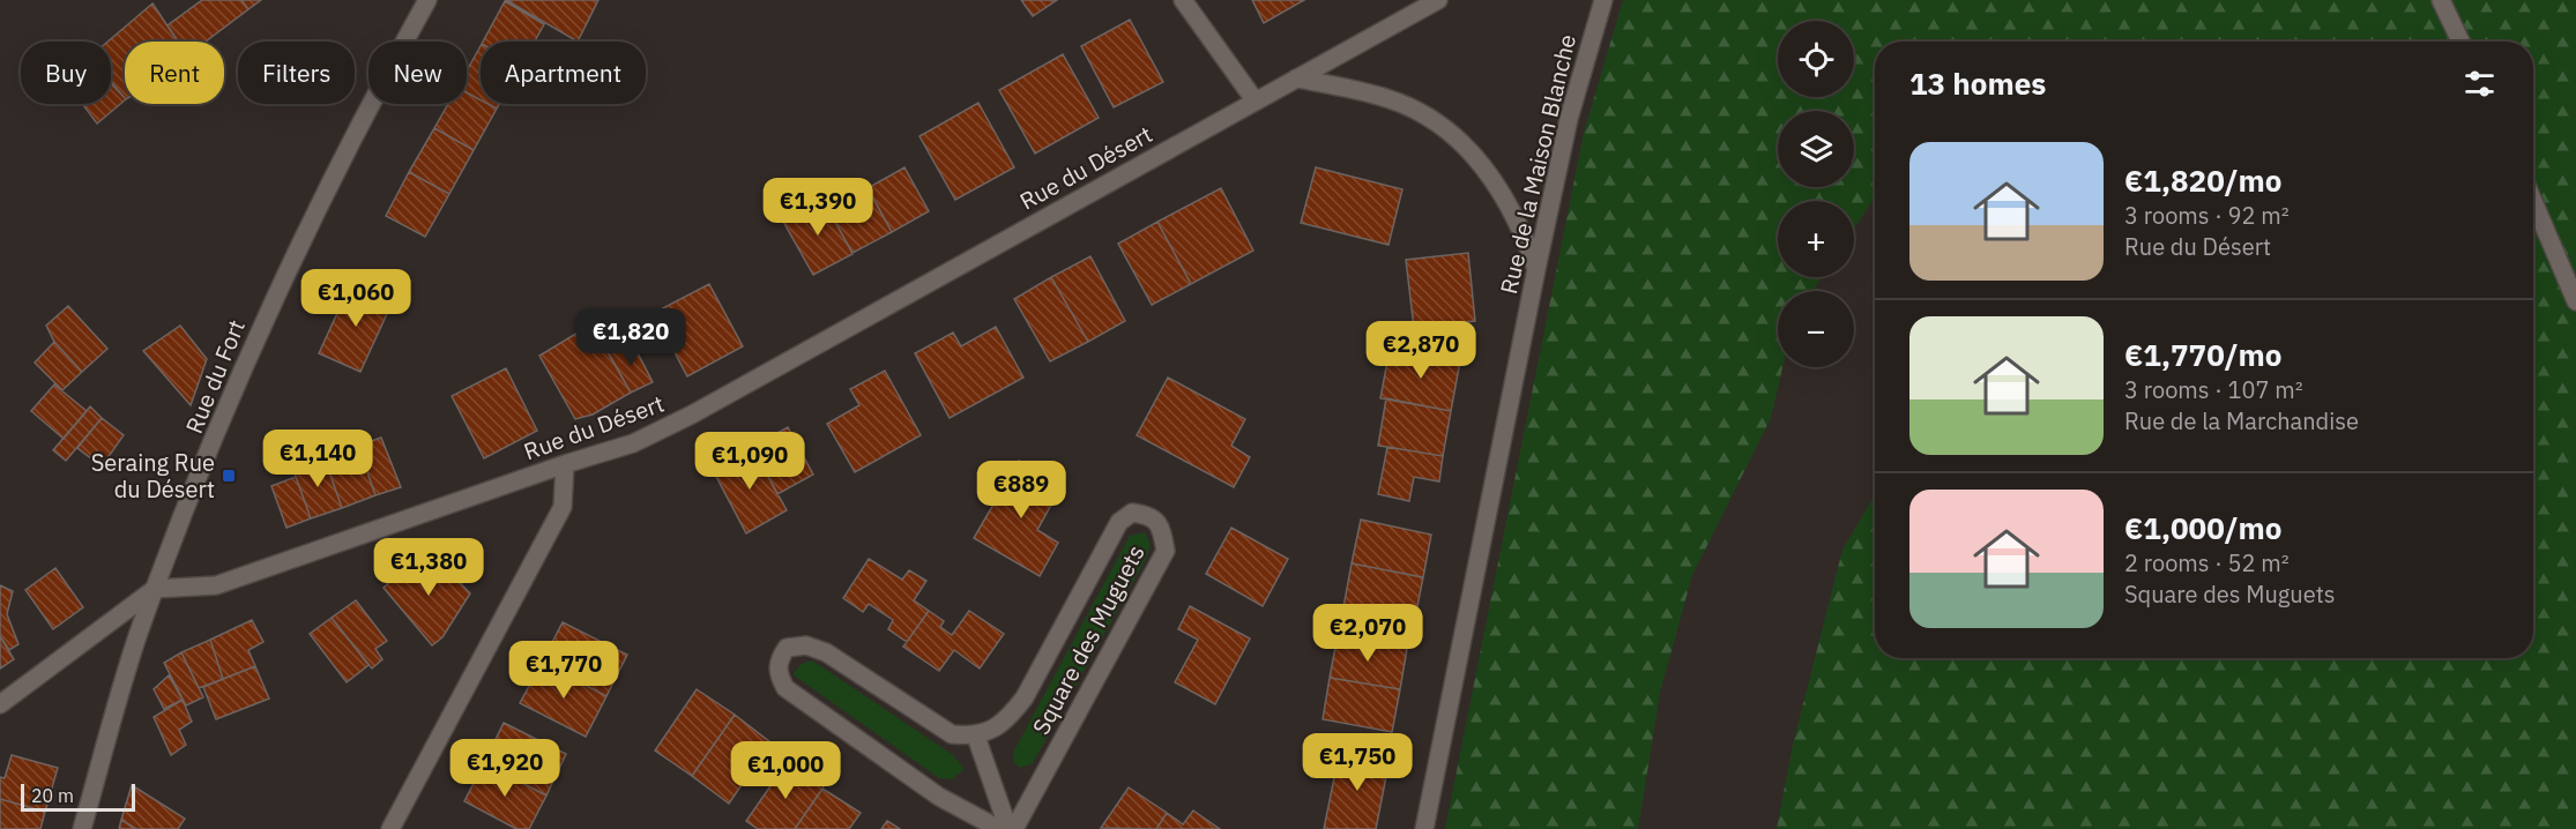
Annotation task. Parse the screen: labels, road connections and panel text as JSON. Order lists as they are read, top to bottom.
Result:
{
  "streets": {
    "street": [
      "Rue de la Maison Blanche",
      "Rue du Désert",
      "Rue du Fort",
      "Square des Muguets"
    ]
  },
  "crossings": [
    ["Rue du Désert", "Rue du Fort"]
  ],
  "places": {
    "transit": ["Seraing Rue du Désert"]
  },
  "scale_bar": "20 m",
  "page": {
    "map_buttons": ["+", "−"],
    "chip": [
      "Buy",
      "Rent",
      "Filters",
      "New",
      "Apartment"
    ],
    "heading": "13 homes",
    "list": [
      {
        "name": "€1,820/mo",
        "note": "3 rooms · 92 m² · Rue du Désert"
      },
      {
        "name": "€1,770/mo",
        "note": "3 rooms · 107 m² · Rue de la Marchandise"
      },
      {
        "name": "€1,000/mo",
        "note": "2 rooms · 52 m² · Square des Muguets"
      }
    ],
    "price": [
      "€1,390",
      "€1,060",
      "€1,820",
      "€2,870",
      "€1,140",
      "€1,090",
      "€889",
      "€1,380",
      "€2,070",
      "€1,770",
      "€1,750",
      "€1,920",
      "€1,000"
    ],
    "scale": "20 m"
  }
}
